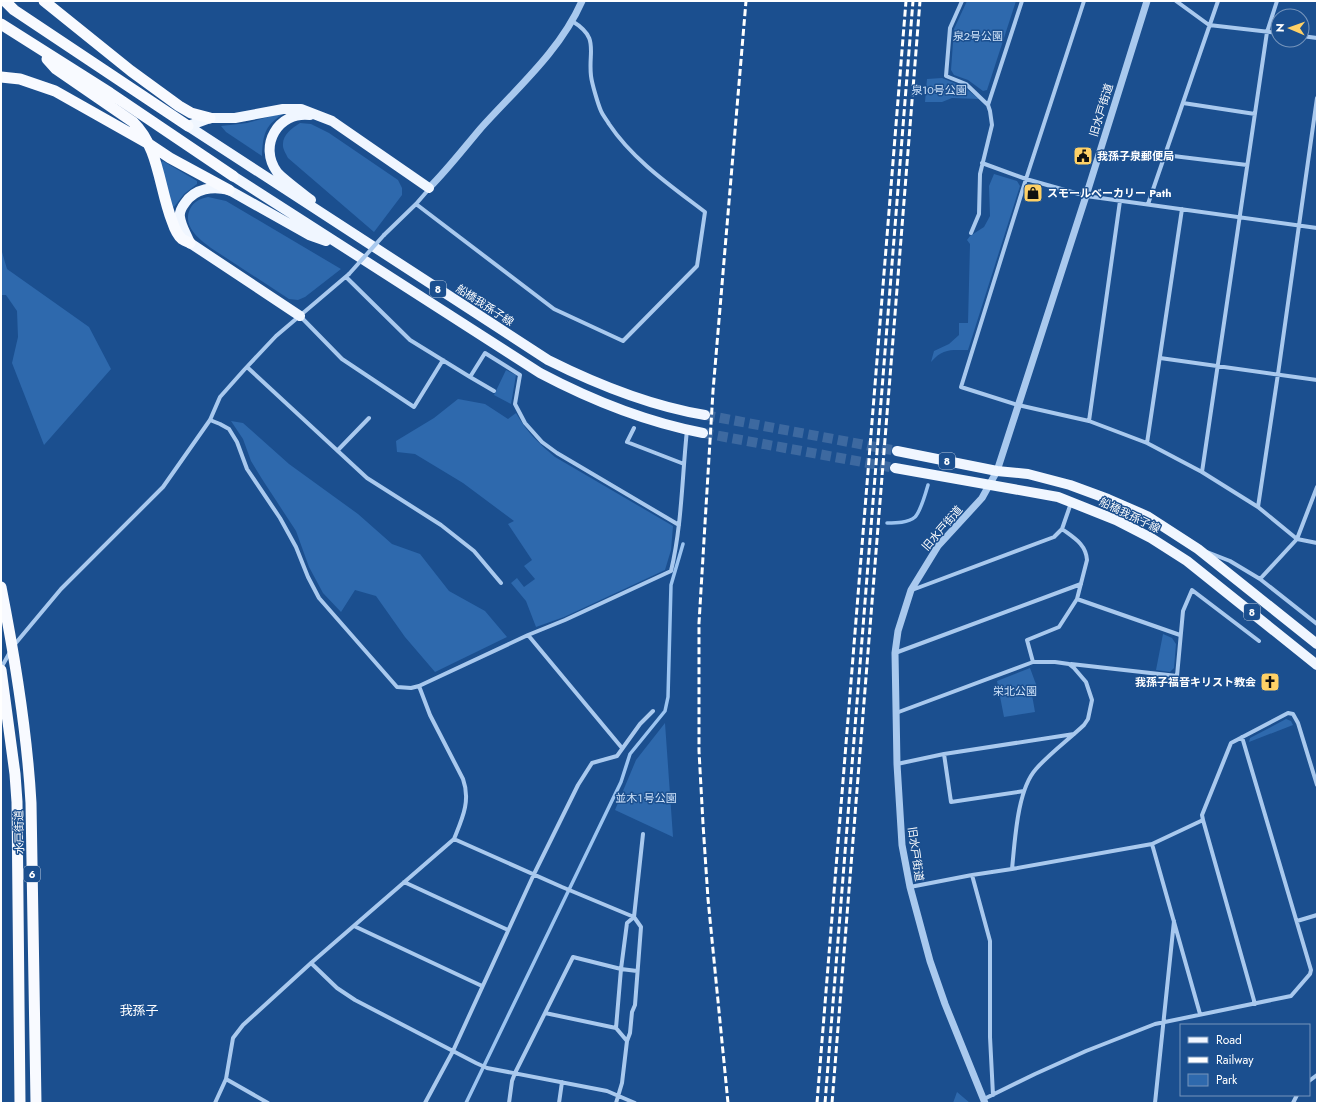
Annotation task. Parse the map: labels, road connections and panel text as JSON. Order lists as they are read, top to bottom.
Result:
{
  "streets": {
    "highway": ["水戸街道", "6"],
    "main road": ["8", "船橋我孫子線"],
    "street": ["旧水戸街道"]
  },
  "crossings": [
    ["旧水戸街道", "船橋我孫子線"]
  ],
  "districts": ["我孫子"],
  "parks": [
    "泉2号公園",
    "泉10号公園",
    "栄北公園",
    "並木１号公園"
  ],
  "places": {
    "public building": ["我孫子泉郵便局"],
    "shop": ["スモールベーカリー Path"],
    "church": ["我孫子福音キリスト教会"]
  },
  "legend": ["Road", "Railway", "Park"],
  "north": "left"
}
